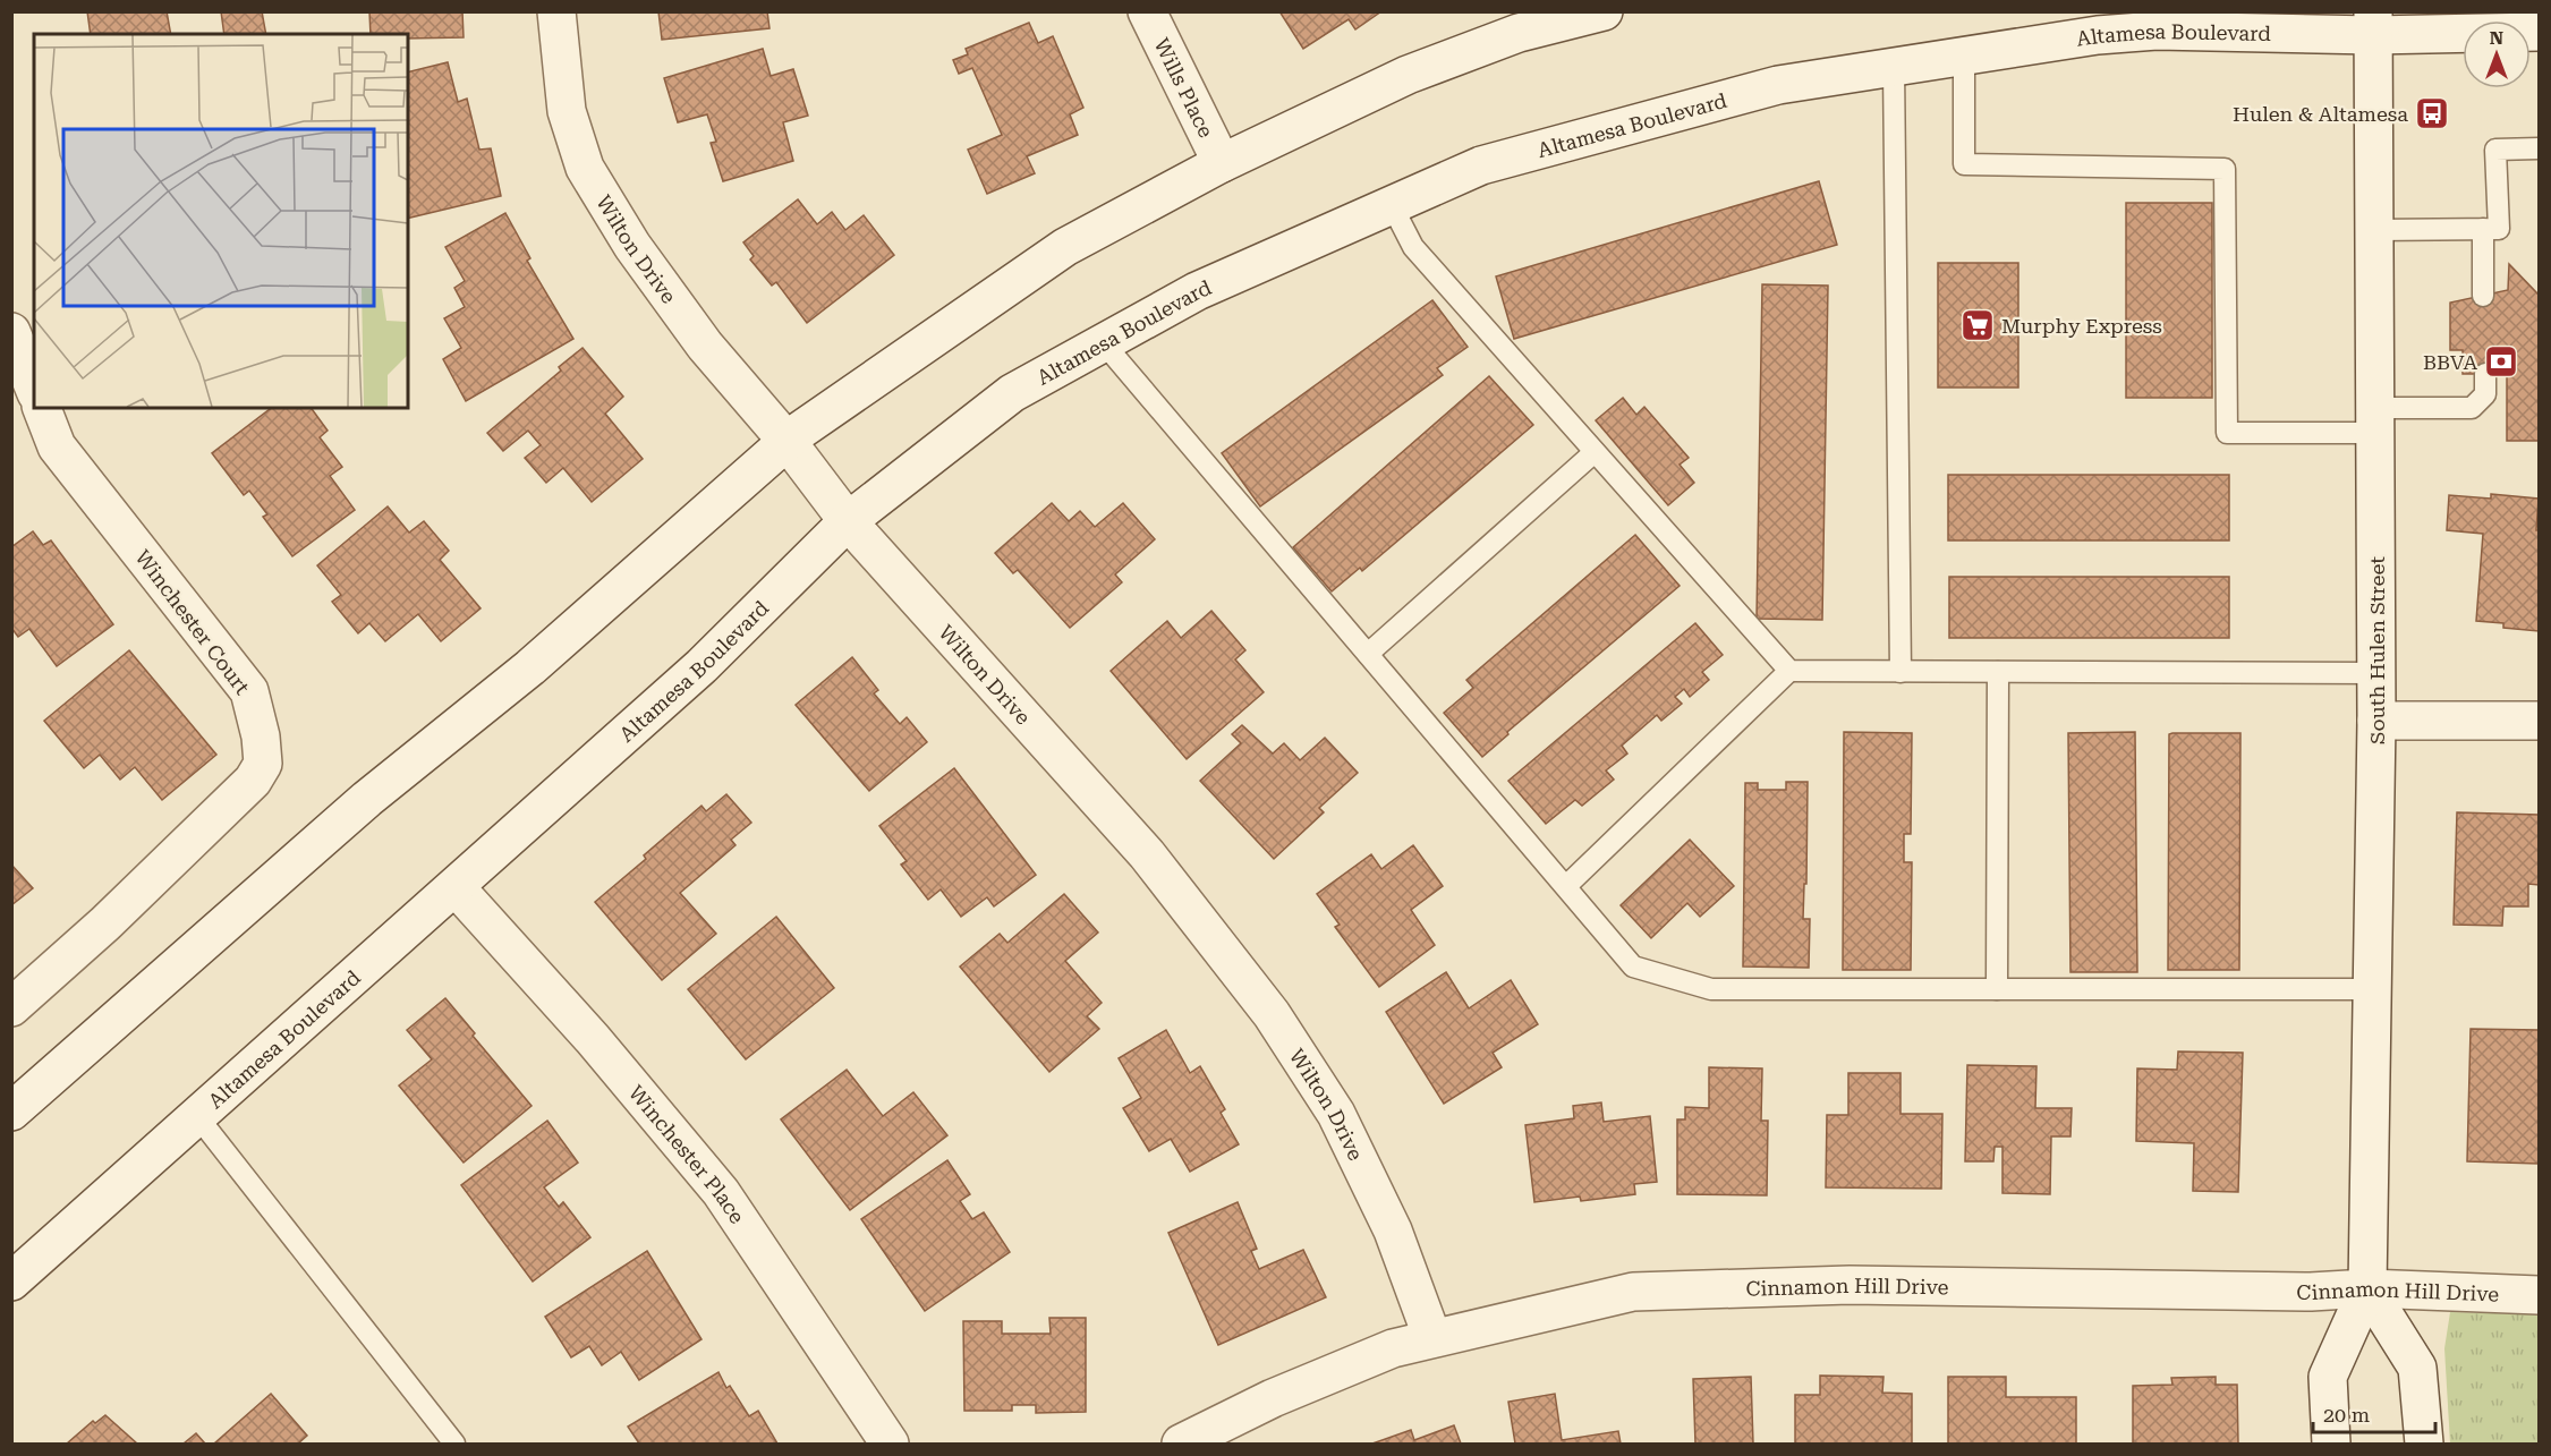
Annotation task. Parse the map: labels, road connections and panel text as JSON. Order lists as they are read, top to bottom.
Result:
{
  "streets": {
    "main road": [
      "Altamesa Boulevard",
      "Wills Place",
      "Wilton Drive",
      "Winchester Court",
      "South Hulen Street",
      "Winchester Place",
      "Cinnamon Hill Drive"
    ]
  },
  "crossings": [
    ["Altamesa Boulevard", "Wilton Drive"],
    ["Altamesa Boulevard", "South Hulen Street"],
    ["Altamesa Boulevard", "Winchester Place"],
    ["Wilton Drive", "Cinnamon Hill Drive"],
    ["South Hulen Street", "Cinnamon Hill Drive"]
  ],
  "places": {
    "bus stop": ["Hulen & Altamesa"],
    "supermarket": ["Murphy Express"],
    "bank": ["BBVA"]
  },
  "scale_bar": "20 m",
  "north": "top"
}
